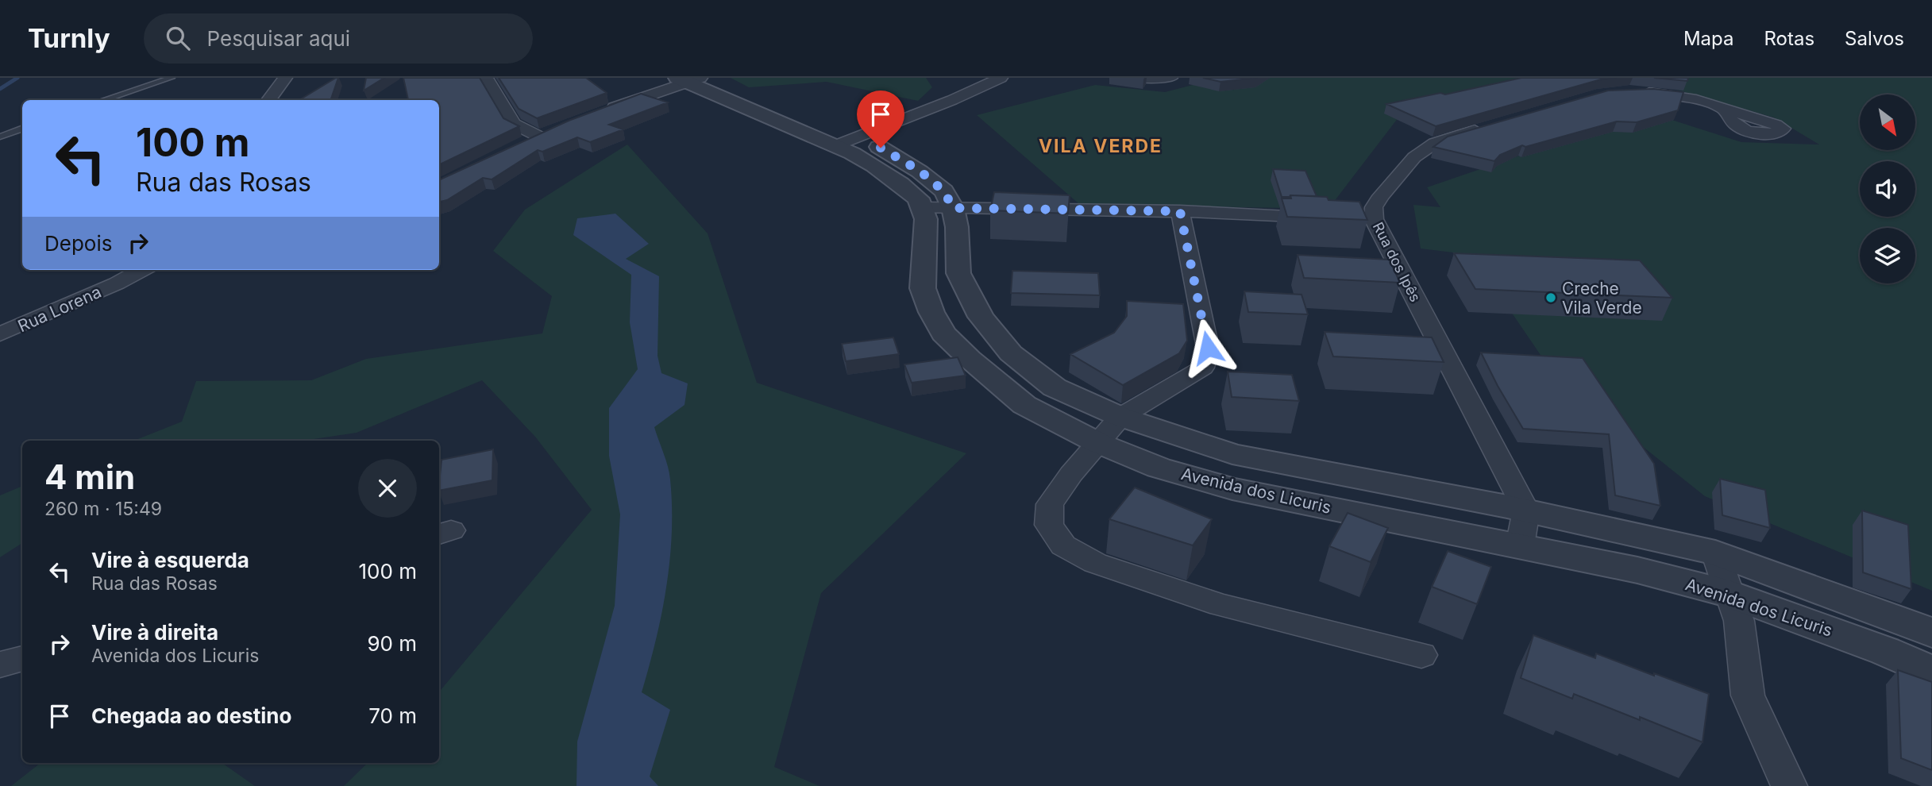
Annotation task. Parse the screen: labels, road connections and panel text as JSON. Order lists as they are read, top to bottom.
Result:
{
  "streets": {
    "street": ["Rua dos Ipês", "Rua Lorena", "Avenida dos Licuris"]
  },
  "crossings": [
    ["Rua dos Ipês", "Avenida dos Licuris"]
  ],
  "districts": ["VILA VERDE"],
  "places": ["Creche Vila Verde"],
  "north": "bottom right",
  "page": {
    "header": "Turnly",
    "search": "Pesquisar aqui",
    "nav": ["Mapa", "Rotas", "Salvos"],
    "turn": ["100 m", "Rua das Rosas"],
    "then": "Depois",
    "heading": ["4 min", "260 m · 15:49"],
    "list": [
      {
        "name": "Vire à esquerda",
        "note": "Rua das Rosas",
        "value": "100 m"
      },
      {
        "name": "Vire à direita",
        "note": "Avenida dos Licuris",
        "value": "90 m"
      },
      {
        "name": "Chegada ao destino",
        "value": "70 m"
      }
    ]
  }
}
